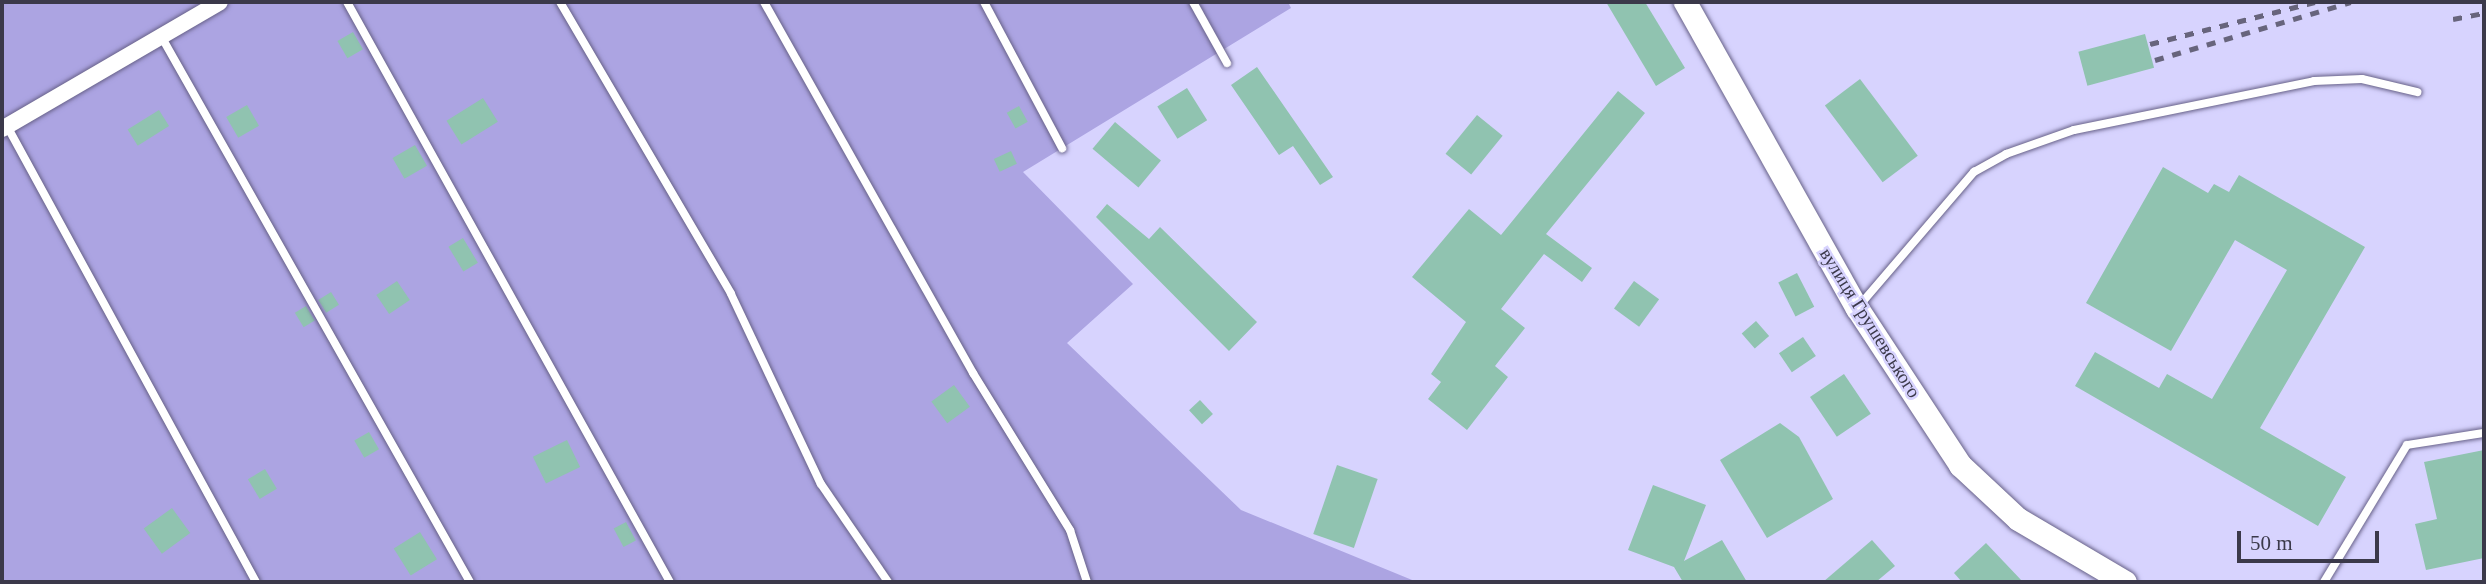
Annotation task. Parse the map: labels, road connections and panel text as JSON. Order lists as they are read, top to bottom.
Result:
{
  "streets": {
    "street": ["вулиця Грушевського"]
  },
  "scale_bar": "50 m"
}
